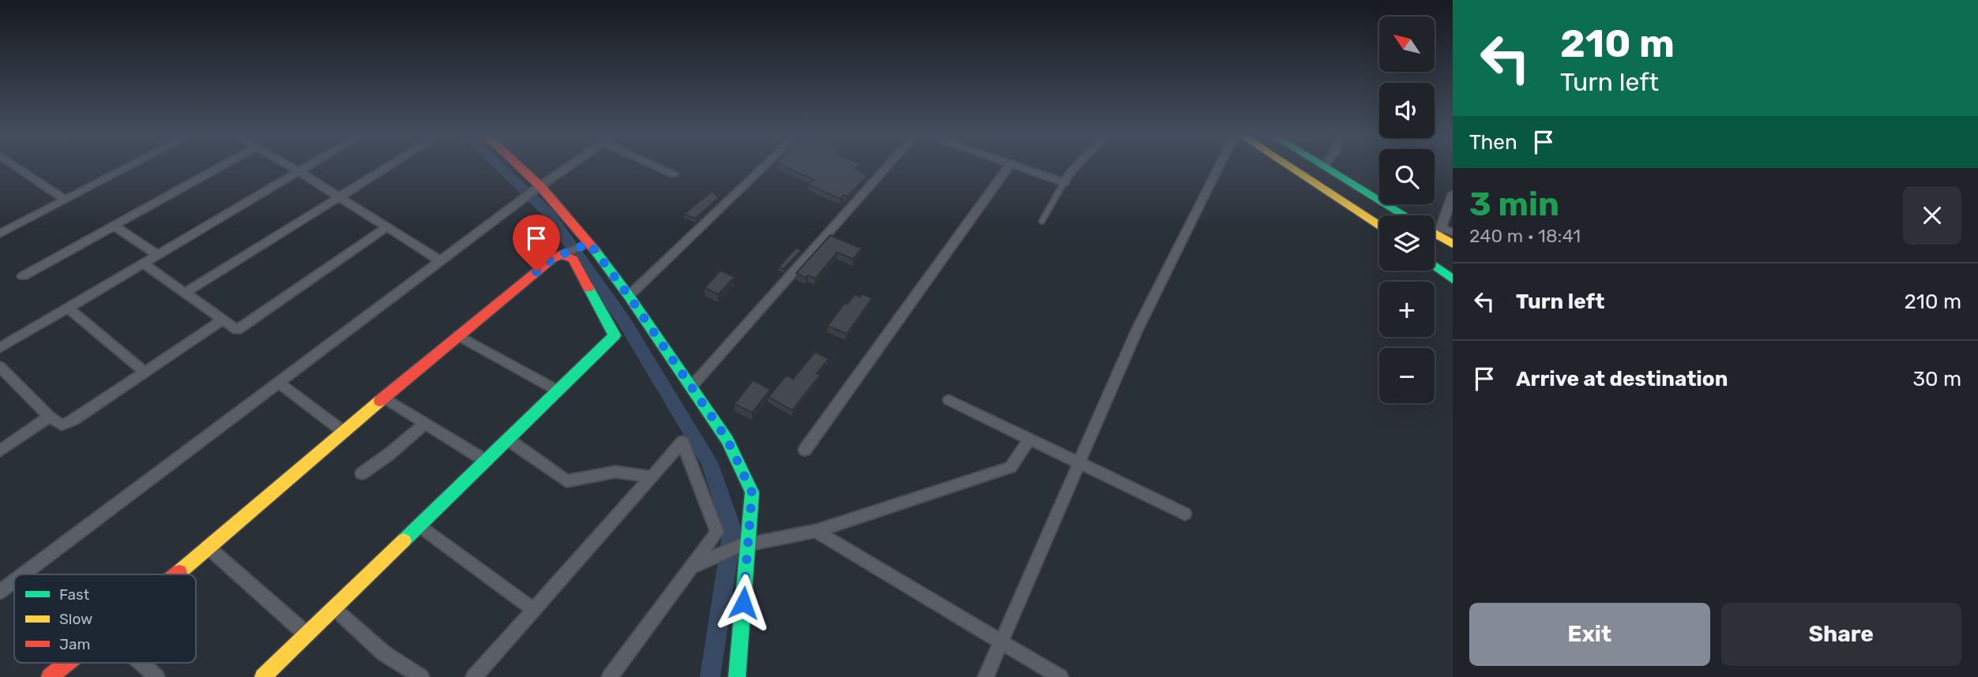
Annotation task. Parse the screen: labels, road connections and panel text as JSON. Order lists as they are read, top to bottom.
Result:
{
  "legend": ["Fast", "Slow", "Jam"],
  "north": "top left",
  "page": {
    "turn": ["210 m", "Turn left"],
    "map_buttons": ["+", "−"],
    "then": "Then",
    "heading": ["3 min", "240 m · 18:41"],
    "list": [
      {
        "name": "Turn left",
        "value": "210 m"
      },
      {
        "name": "Arrive at destination",
        "value": "30 m"
      }
    ],
    "buttons": ["Exit", "Share"]
  }
}
